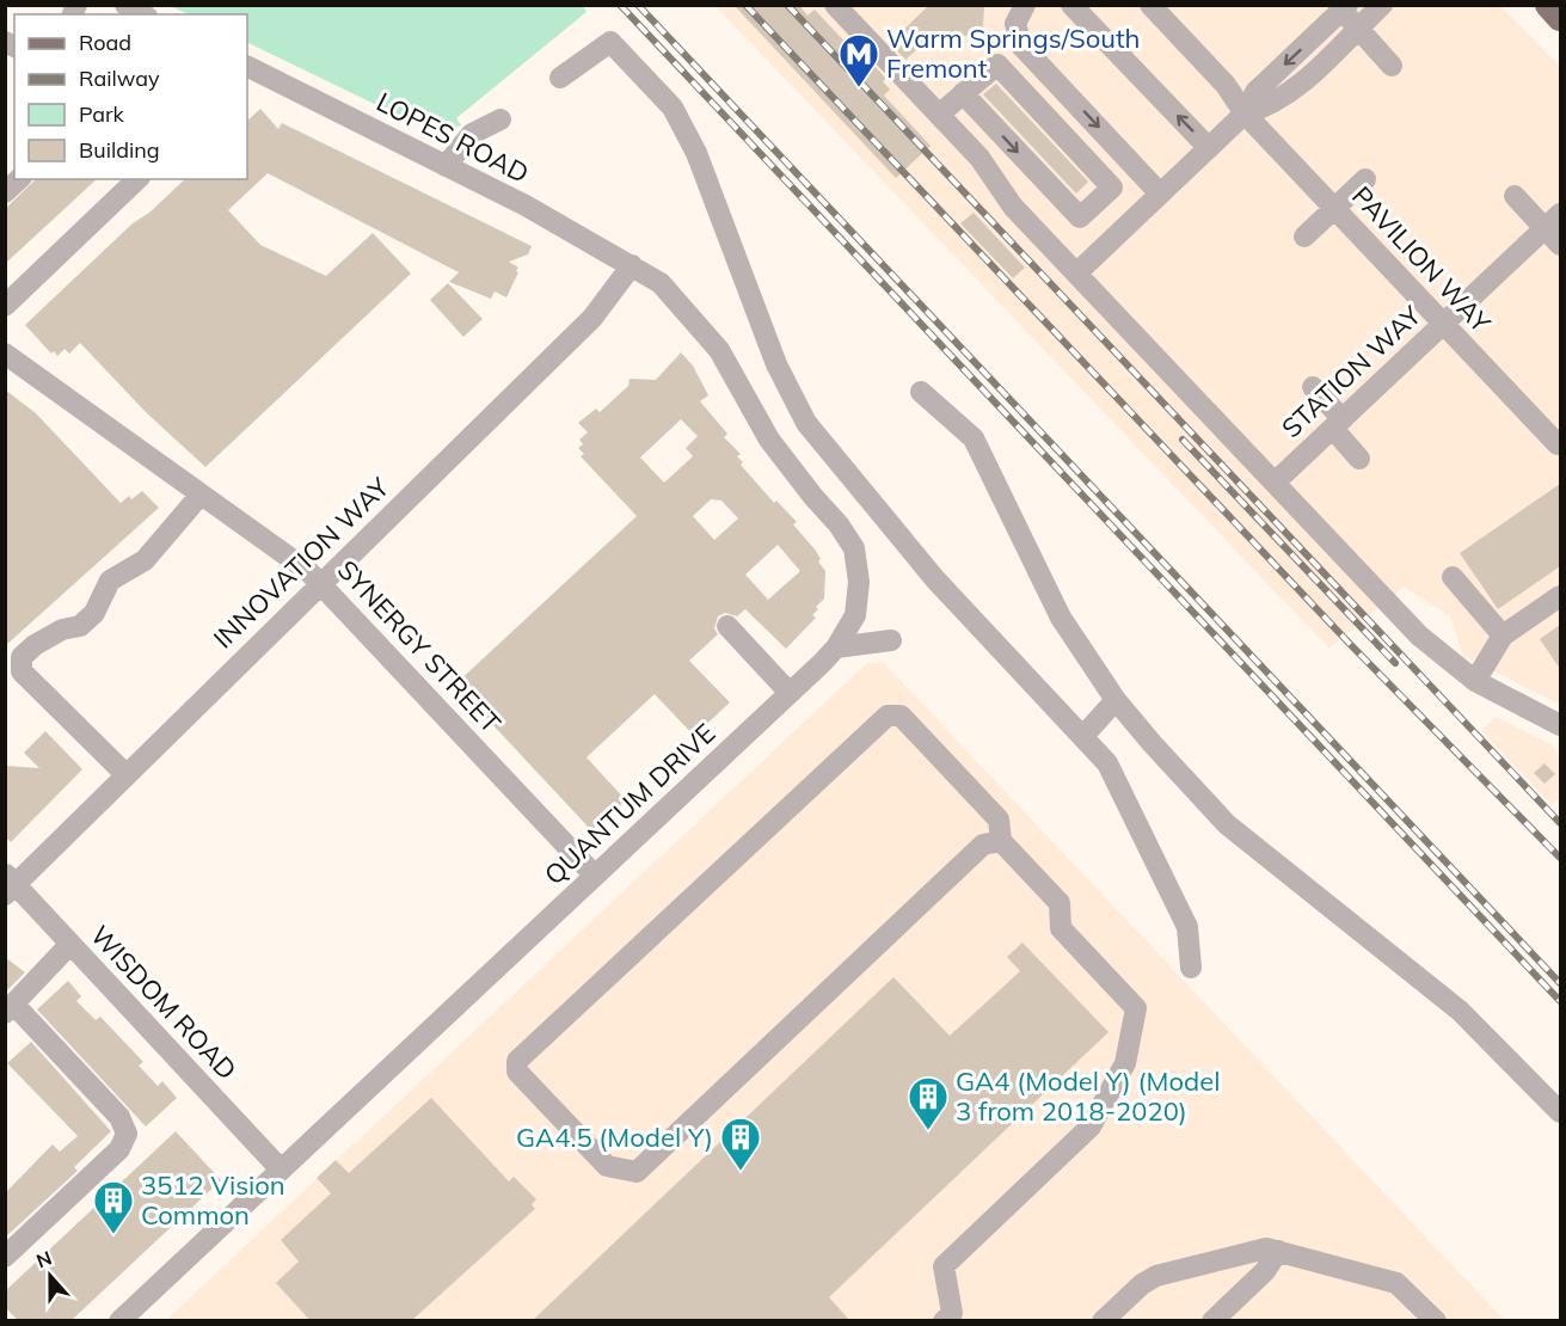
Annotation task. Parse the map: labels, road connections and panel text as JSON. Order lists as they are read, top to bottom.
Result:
{
  "streets": {
    "street": [
      "LOPES ROAD",
      "PAVILION WAY",
      "STATION WAY",
      "INNOVATION WAY",
      "SYNERGY STREET",
      "QUANTUM DRIVE",
      "WISDOM ROAD"
    ]
  },
  "crossings": [
    ["LOPES ROAD", "INNOVATION WAY"],
    ["LOPES ROAD", "QUANTUM DRIVE"],
    ["PAVILION WAY", "STATION WAY"],
    ["INNOVATION WAY", "SYNERGY STREET"],
    ["INNOVATION WAY", "QUANTUM DRIVE"],
    ["INNOVATION WAY", "WISDOM ROAD"],
    ["SYNERGY STREET", "QUANTUM DRIVE"],
    ["QUANTUM DRIVE", "WISDOM ROAD"]
  ],
  "places": {
    "metro station": ["Warm Springs/South Fremont"],
    "building": ["GA4 (Model Y) (Model 3 from 2018-2020)", "GA4.5 (Model Y)", "3512 Vision Common"]
  },
  "legend": [
    "Road",
    "Railway",
    "Park",
    "Building"
  ],
  "north": "top"
}
